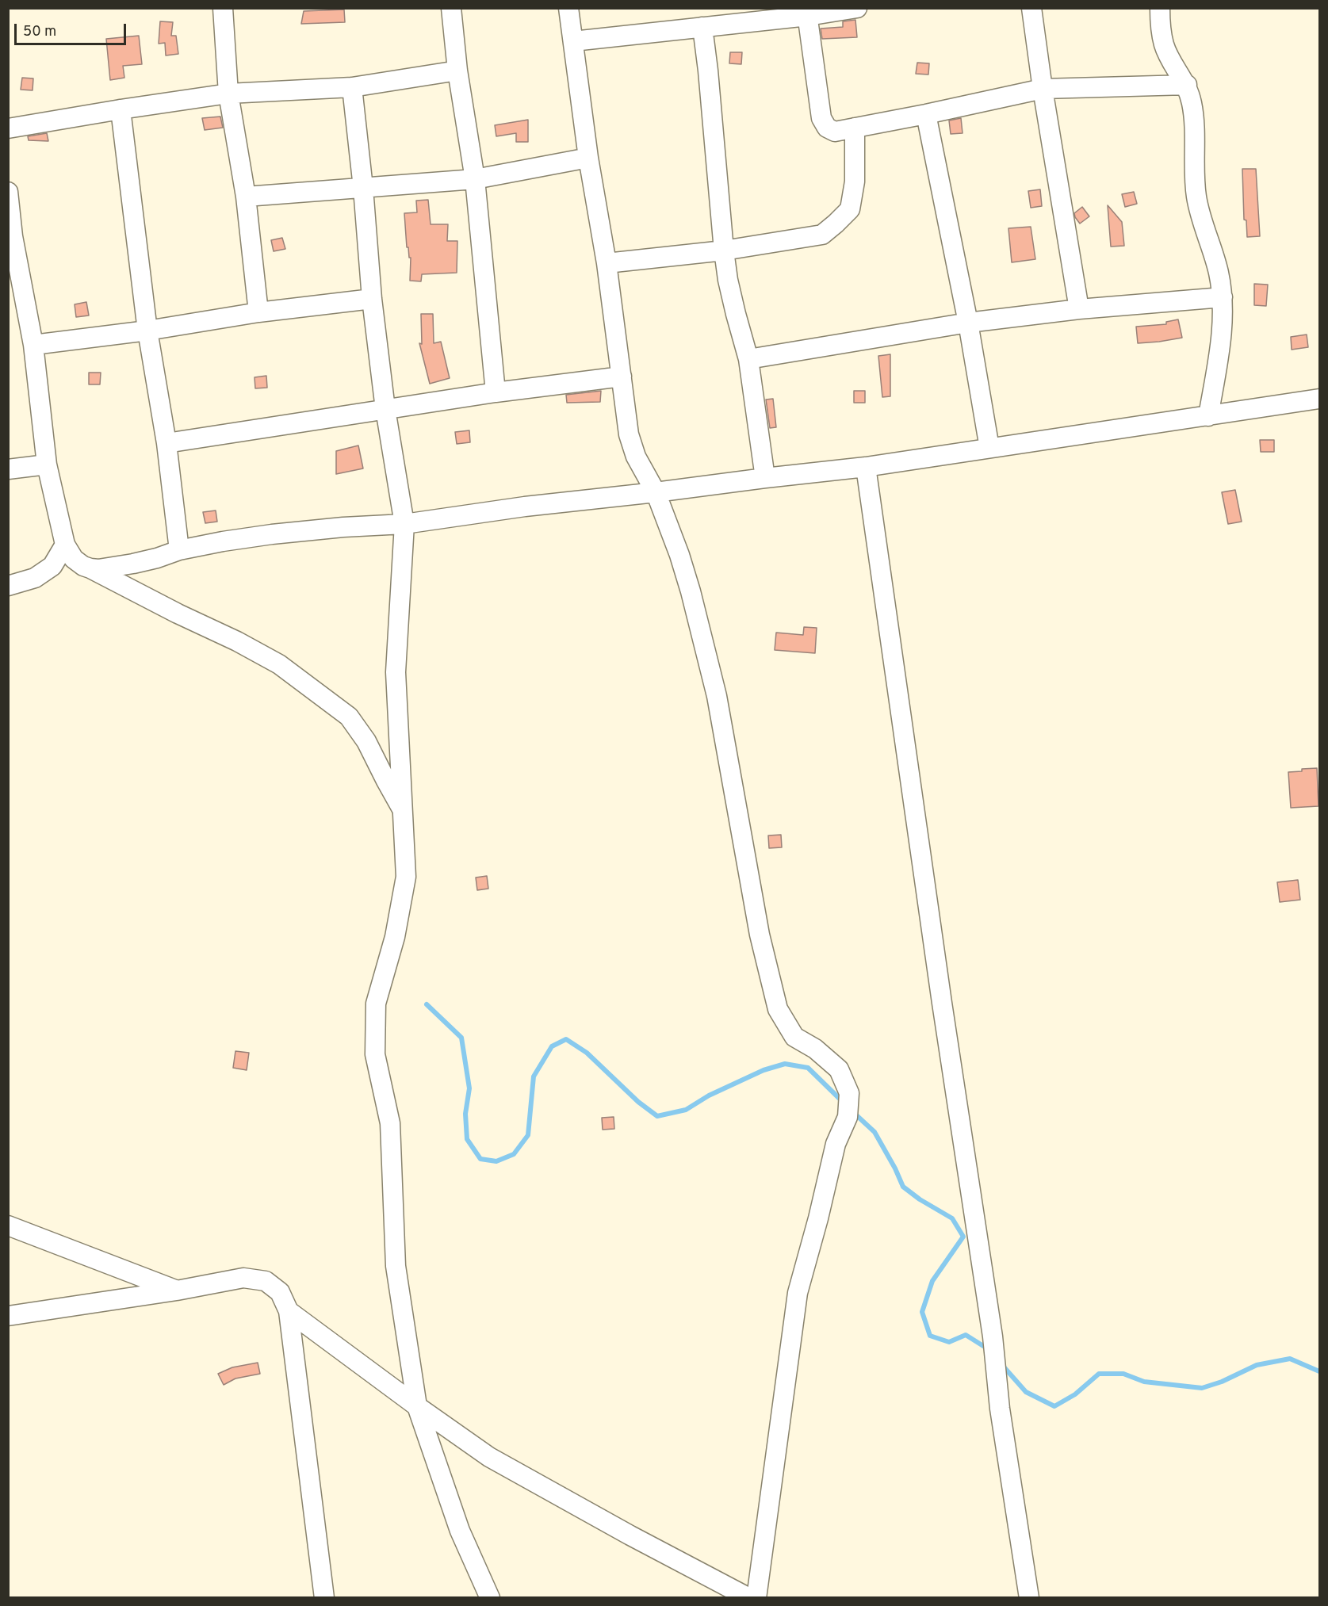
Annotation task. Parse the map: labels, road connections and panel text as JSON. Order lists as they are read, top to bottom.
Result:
{
  "scale_bar": "50 m"
}
